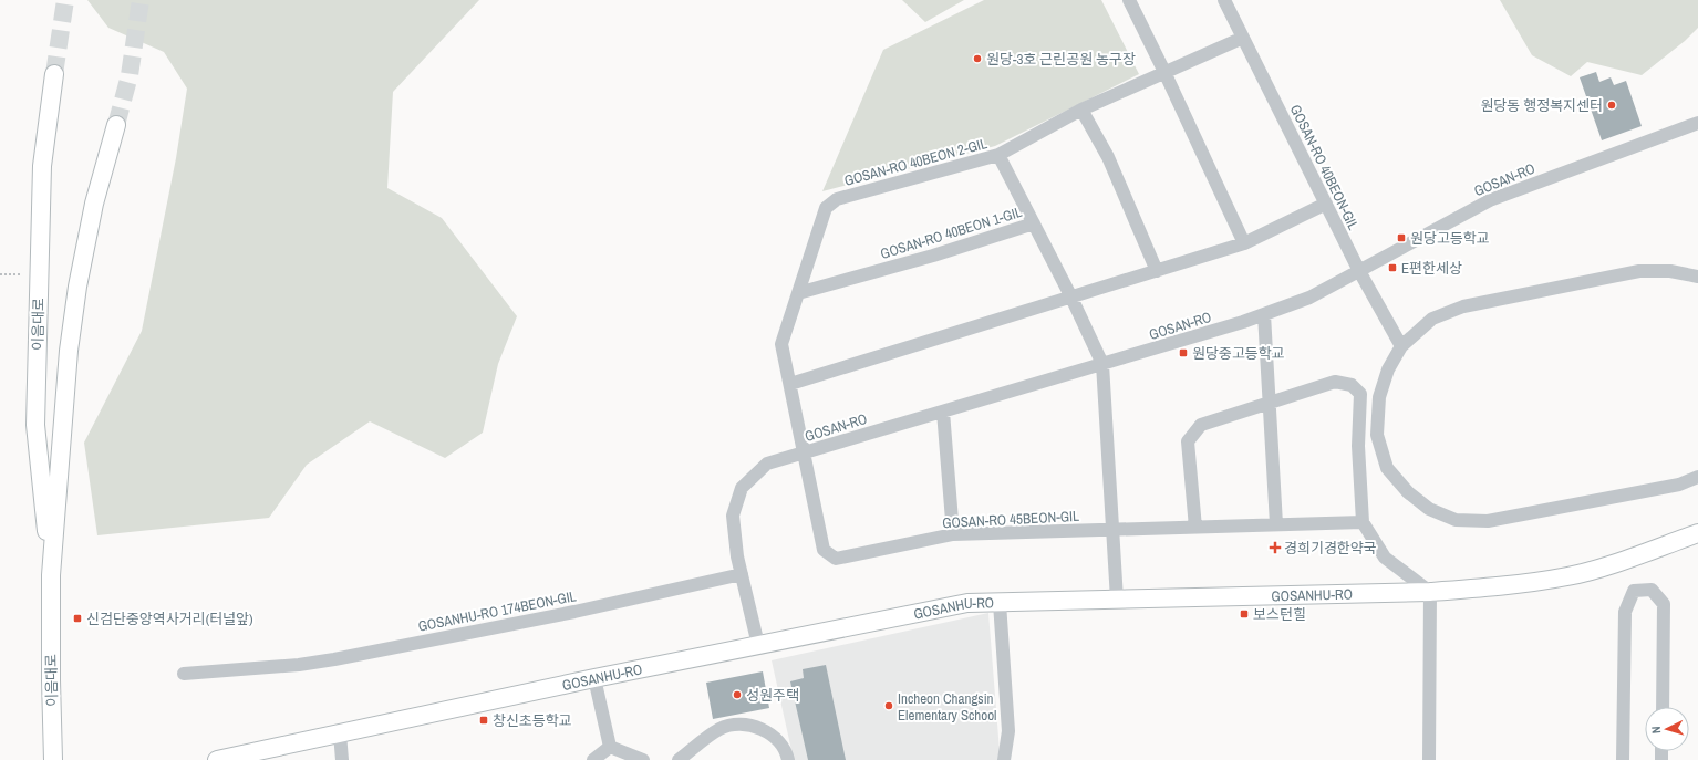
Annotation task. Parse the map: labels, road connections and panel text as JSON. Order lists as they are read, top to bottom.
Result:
{
  "streets": {
    "main road": ["이음대로", "GOSANHU-RO"],
    "street": [
      "GOSAN-RO 40BEON 2-GIL",
      "GOSAN-RO 40BEON-GIL",
      "GOSAN-RO",
      "GOSAN-RO 40BEON 1-GIL",
      "GOSAN-RO 45BEON-GIL",
      "GOSANHU-RO 174BEON-GIL"
    ]
  },
  "crossings": [
    ["GOSAN-RO 40BEON 2-GIL", "GOSAN-RO 40BEON-GIL"],
    ["GOSAN-RO 40BEON 2-GIL", "GOSAN-RO"],
    ["GOSAN-RO 40BEON 2-GIL", "GOSAN-RO 40BEON 1-GIL"],
    ["GOSAN-RO 40BEON 2-GIL", "GOSAN-RO 45BEON-GIL"],
    ["GOSAN-RO 40BEON-GIL", "GOSAN-RO"],
    ["GOSAN-RO", "GOSAN-RO 40BEON 1-GIL"],
    ["GOSAN-RO", "GOSAN-RO 45BEON-GIL"],
    ["GOSAN-RO", "GOSANHU-RO 174BEON-GIL"]
  ],
  "places": {
    "other": [
      "원당-3호 근린공원 농구장",
      "원당동 행정복지센터",
      "성원주택",
      "Incheon Changsin Elementary School"
    ],
    "transit": [
      "원당고등학교",
      "E편한세상",
      "원당중고등학교",
      "보스턴힐",
      "신검단중앙역사거리(터널앞)",
      "창신초등학교"
    ],
    "health": ["경희기경한약국"]
  },
  "north": "left"
}
